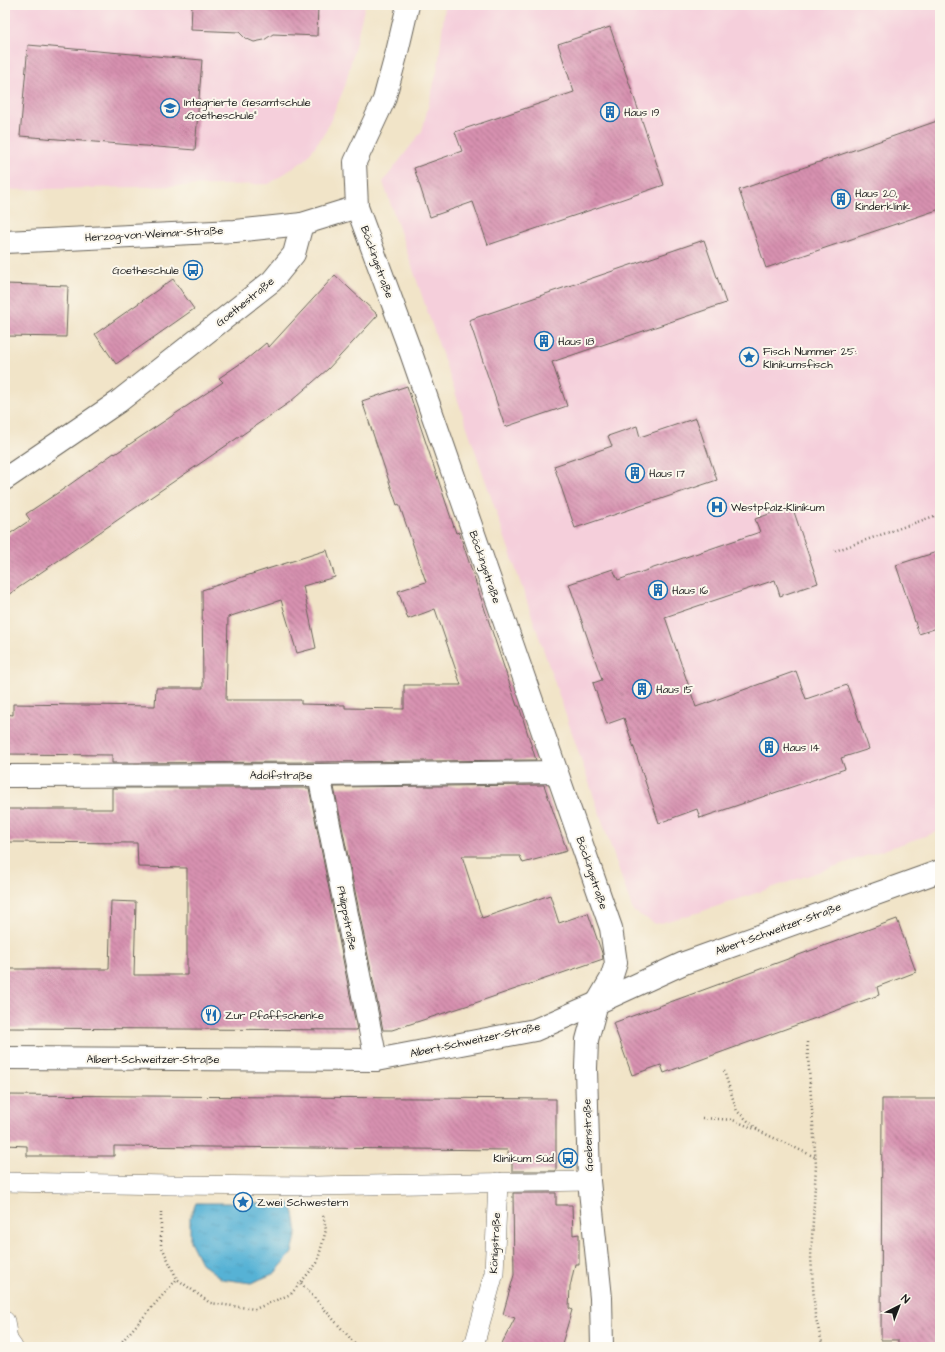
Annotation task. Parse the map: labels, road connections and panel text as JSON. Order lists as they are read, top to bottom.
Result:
{
  "streets": {
    "street": [
      "Herzog-von-Weimar-Straße",
      "Böckingstraße",
      "Goethestraße",
      "Adolfstraße",
      "Philippstraße",
      "Albert-Schweitzer-Straße",
      "Goebenstraße"
    ],
    "lane": ["Königstraße"]
  },
  "crossings": [
    ["Herzog-von-Weimar-Straße", "Goethestraße"],
    ["Böckingstraße", "Adolfstraße"],
    ["Böckingstraße", "Goebenstraße"],
    ["Adolfstraße", "Philippstraße"],
    ["Philippstraße", "Albert-Schweitzer-Straße"],
    ["Albert-Schweitzer-Straße", "Goebenstraße"]
  ],
  "places": {
    "school or university": ["Integrierte Gesamtschule „Goetheschule“"],
    "building": [
      "Haus 19",
      "Haus 20, Kinderklinik",
      "Haus 18",
      "Haus 17",
      "Haus 16",
      "Haus 15",
      "Haus 14"
    ],
    "bus stop": ["Goetheschule", "Klinikum Süd"],
    "place": ["Fisch Nummer 25: Klinikumsfisch", "Zwei Schwestern"],
    "hospital": ["Westpfalz-Klinikum"],
    "restaurant": ["Zur Pfaffschenke"]
  },
  "north": "top right"
}
